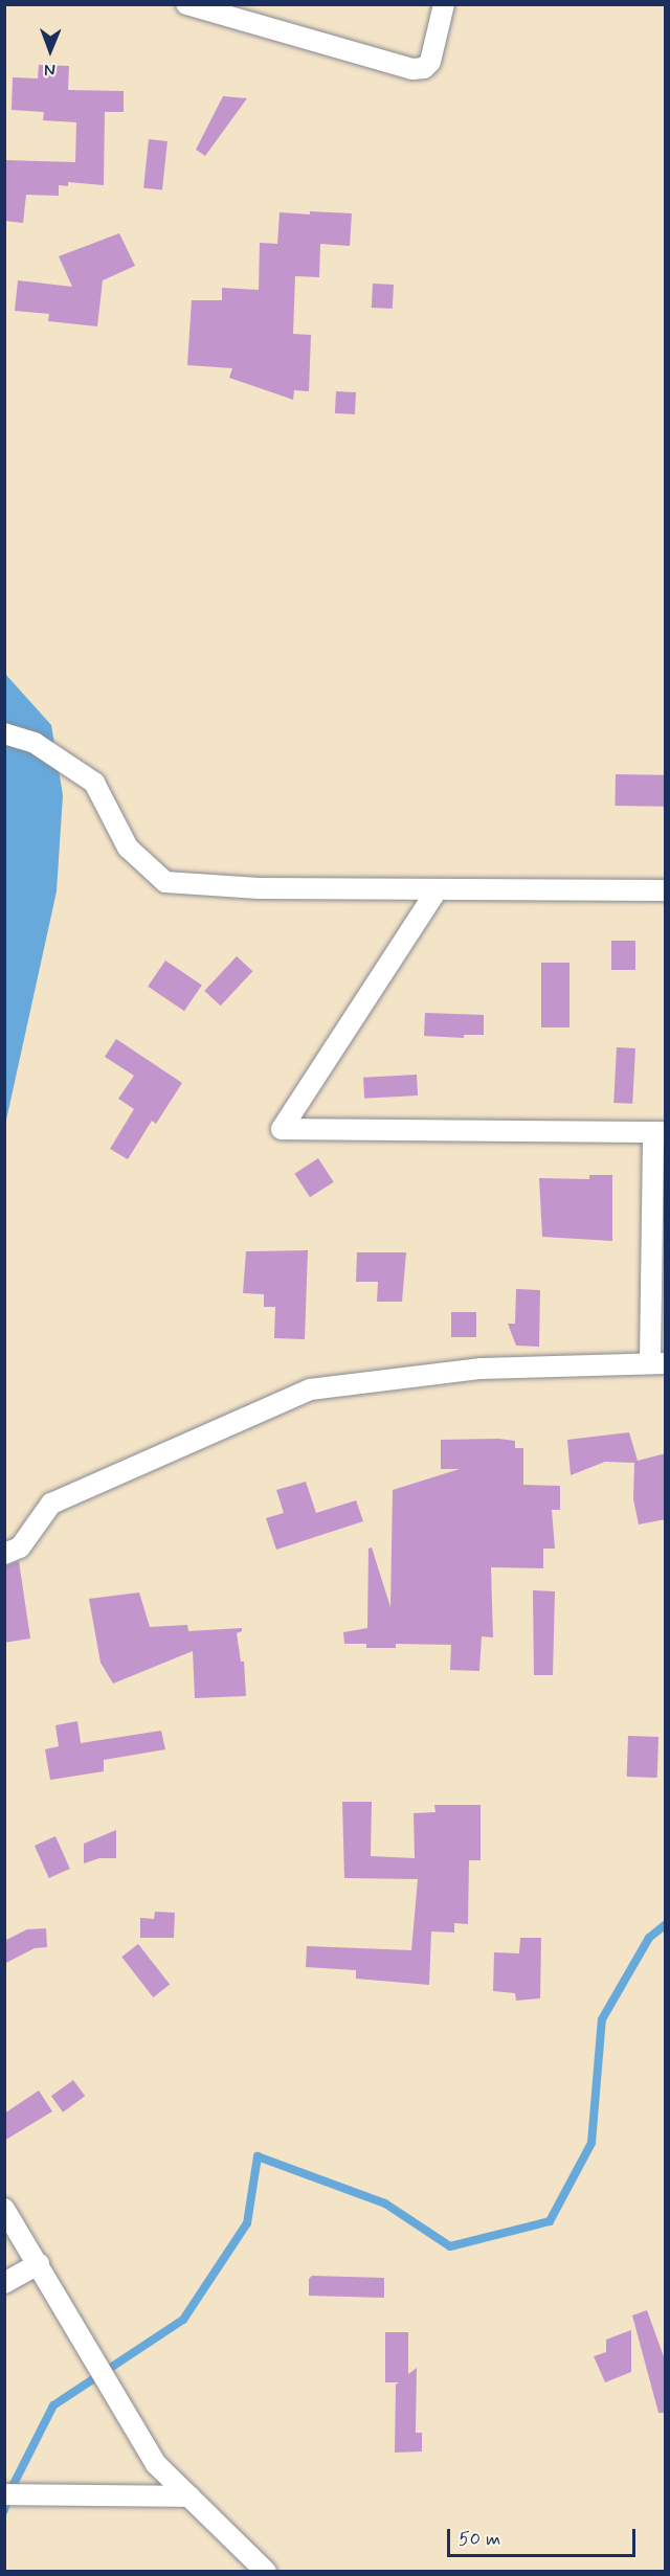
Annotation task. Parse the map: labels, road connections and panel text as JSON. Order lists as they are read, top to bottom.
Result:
{
  "scale_bar": "50 m",
  "north": "bottom"
}
